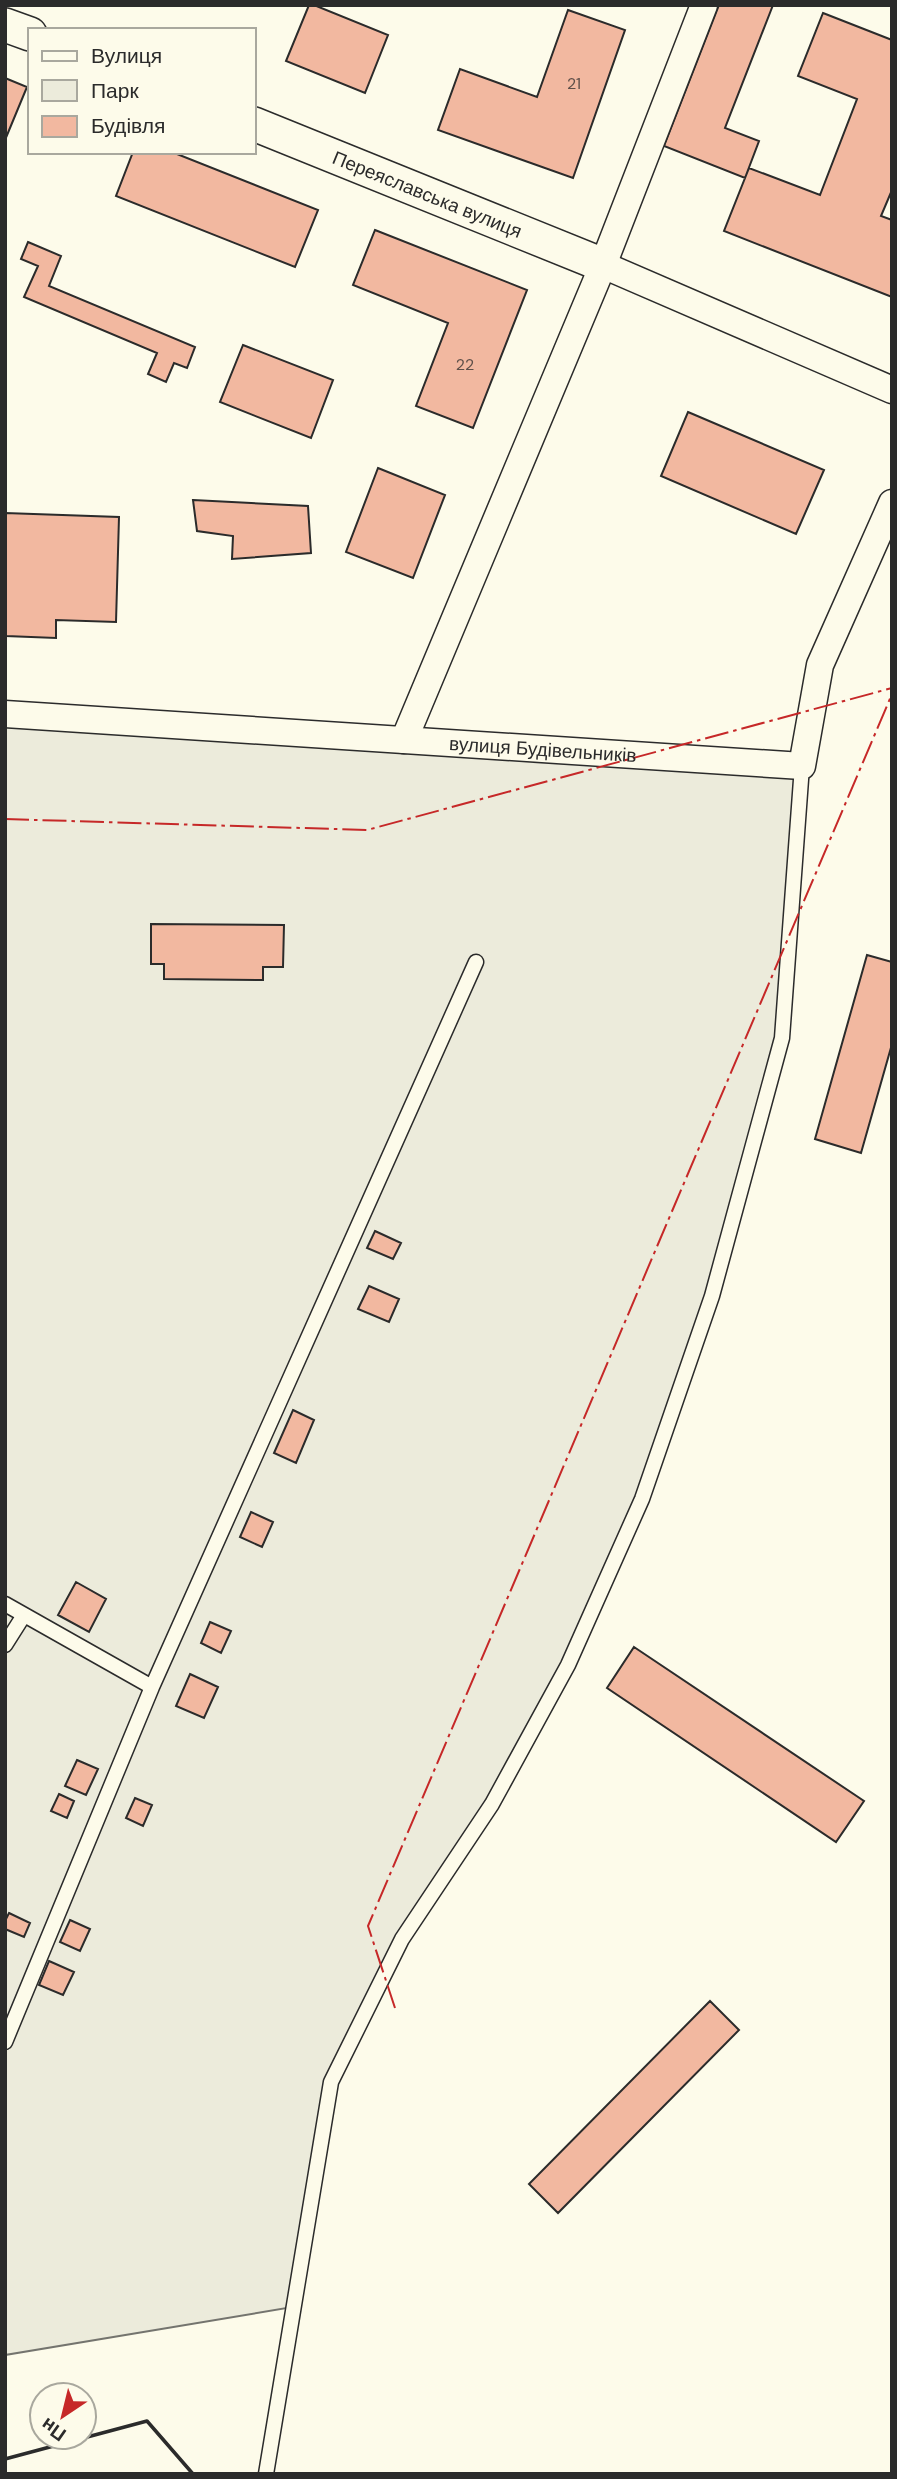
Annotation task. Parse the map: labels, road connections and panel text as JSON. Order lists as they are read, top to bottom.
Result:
{
  "streets": {
    "street": ["Переяславська вулиця", "вулиця Будівельників"]
  },
  "house_numbers": ["21", "22"],
  "legend": ["Вулиця", "Парк", "Будівля"],
  "north": "bottom left"
}
